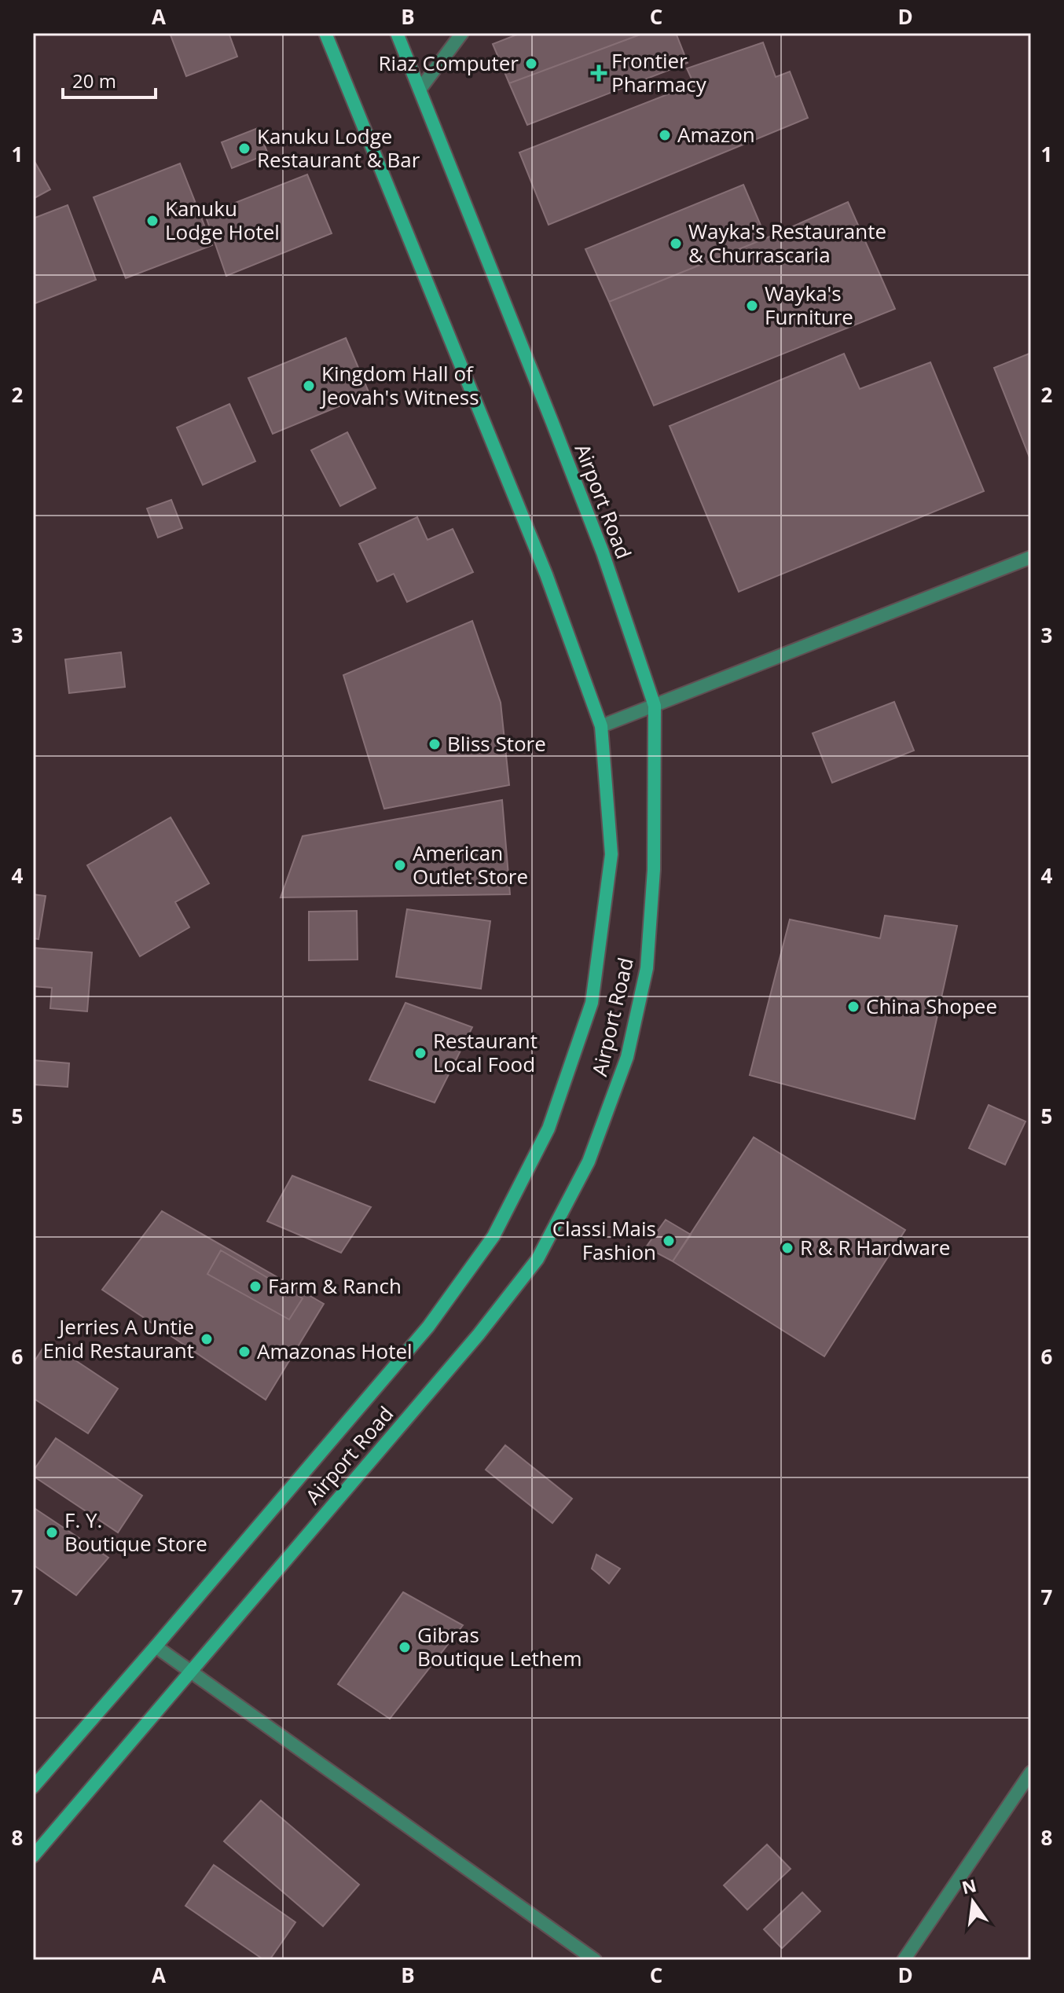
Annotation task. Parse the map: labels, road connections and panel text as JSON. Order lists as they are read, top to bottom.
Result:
{
  "streets": {
    "street": ["Airport Road"]
  },
  "places": {
    "other": [
      "Riaz Computer",
      "Amazon",
      "Kanuku Lodge Restaurant & Bar",
      "Kanuku Lodge Hotel",
      "Wayka's Restaurante & Churrascaria",
      "Wayka's Furniture",
      "Kingdom Hall of Jeovah's Witness",
      "Bliss Store",
      "American Outlet Store",
      "China Shopee",
      "Restaurant Local Food",
      "Classi Mais Fashion",
      "R & R Hardware",
      "Farm & Ranch",
      "Jerries A Untie Enid Restaurant",
      "Amazonas Hotel",
      "F. Y. Boutique Store",
      "Gibras Boutique Lethem"
    ],
    "health": ["Frontier Pharmacy"]
  },
  "scale_bar": "20 m",
  "north": "top",
  "grid": {
    "columns": [
      "A",
      "B",
      "C",
      "D"
    ],
    "rows": [
      "1",
      "2",
      "3",
      "4",
      "5",
      "6",
      "7",
      "8"
    ]
  }
}
